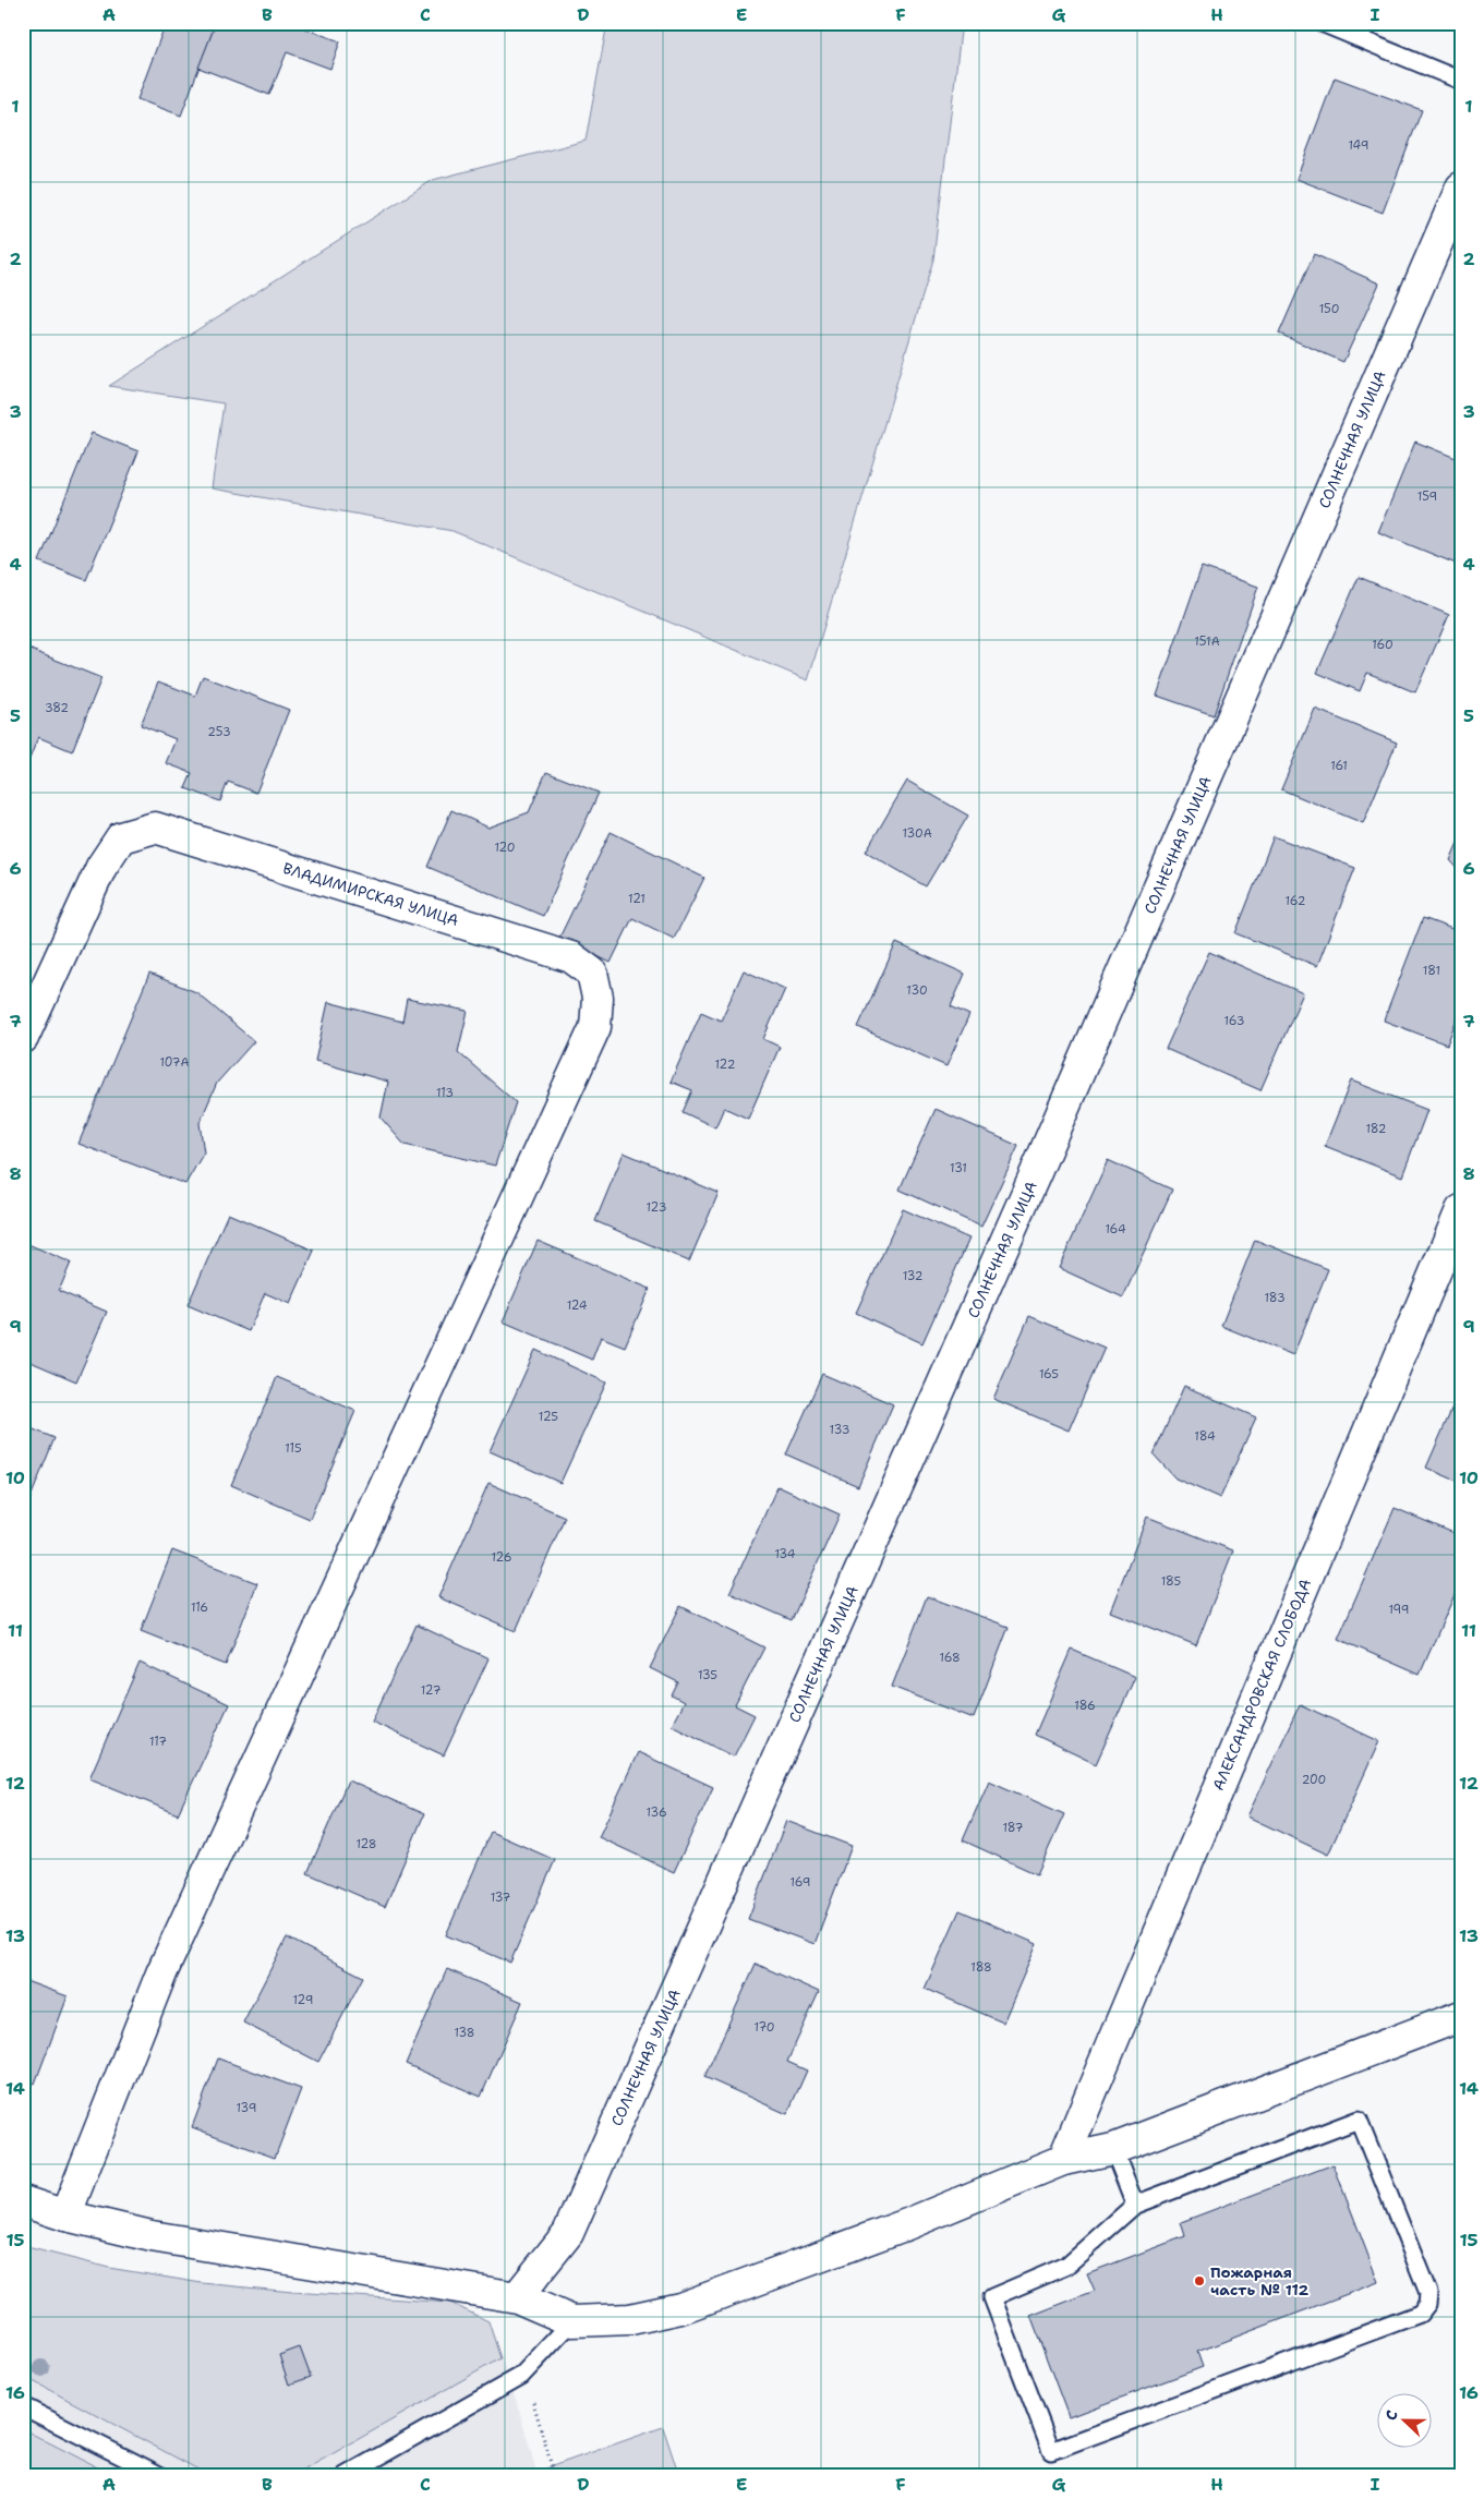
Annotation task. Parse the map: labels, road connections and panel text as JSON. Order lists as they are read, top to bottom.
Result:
{
  "streets": {
    "street": ["СОЛНЕЧНАЯ УЛИЦА", "ВЛАДИМИРСКАЯ УЛИЦА", "АЛЕКСАНДРОВСКАЯ СЛОБОДА"]
  },
  "places": ["Пожарная часть № 112"],
  "house_numbers": [
    "149",
    "150",
    "159",
    "151А",
    "160",
    "382",
    "253",
    "161",
    "130А",
    "120",
    "121",
    "162",
    "181",
    "130",
    "163",
    "107А",
    "122",
    "113",
    "182",
    "131",
    "123",
    "164",
    "132",
    "183",
    "124",
    "165",
    "125",
    "133",
    "184",
    "115",
    "134",
    "126",
    "185",
    "116",
    "199",
    "168",
    "135",
    "127",
    "186",
    "117",
    "200",
    "136",
    "187",
    "128",
    "169",
    "137",
    "188",
    "129",
    "170",
    "138",
    "139"
  ],
  "north": "left",
  "grid": {
    "columns": [
      "A",
      "B",
      "C",
      "D",
      "E",
      "F",
      "G",
      "H",
      "I"
    ],
    "rows": [
      "1",
      "2",
      "3",
      "4",
      "5",
      "6",
      "7",
      "8",
      "9",
      "10",
      "11",
      "12",
      "13",
      "14",
      "15",
      "16"
    ]
  }
}
